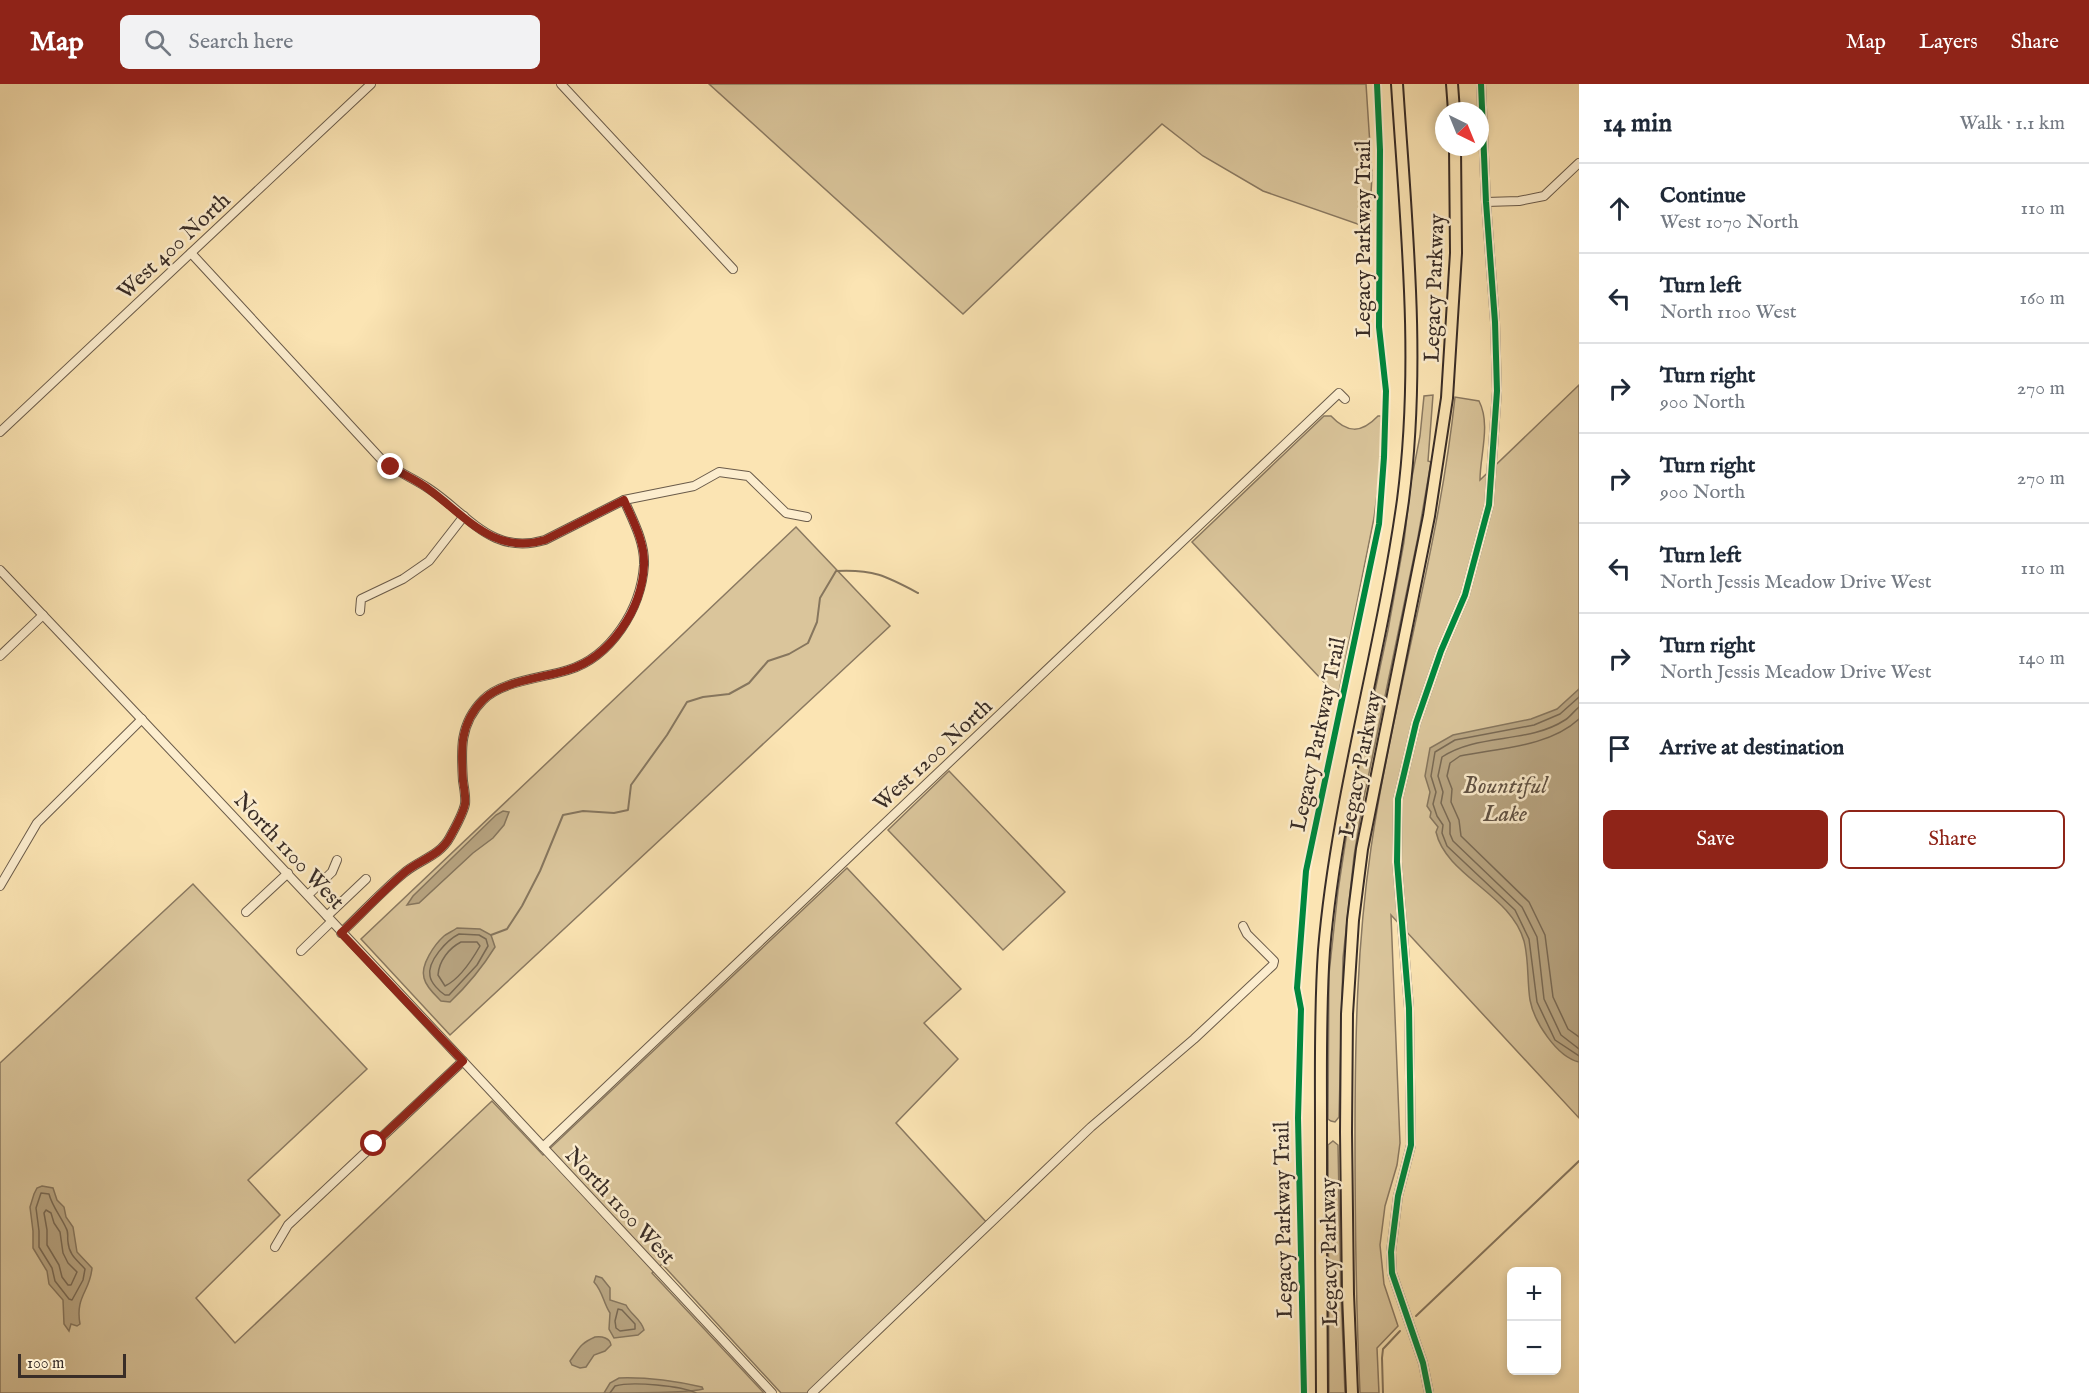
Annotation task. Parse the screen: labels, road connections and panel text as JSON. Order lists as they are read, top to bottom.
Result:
{
  "streets": {
    "highway": ["Legacy Parkway"],
    "street": ["West 400 North", "West 1200 North", "North 1100 West"],
    "cycle path": ["Legacy Parkway Trail"]
  },
  "crossings": [
    ["West 1200 North", "North 1100 West"]
  ],
  "water": ["Bountiful Lake"],
  "scale_bar": "100 m",
  "north": "bottom right",
  "page": {
    "header": "Map",
    "search": "Search here",
    "nav": ["Map", "Layers", "Share"],
    "heading": ["14 min", "Walk · 1.1 km"],
    "list": [
      ["Continue", "West 1070 North", "110 m"],
      ["Turn left", "North 1100 West", "160 m"],
      ["Turn right", "900 North", "270 m"],
      ["Turn right", "900 North", "270 m"],
      ["Turn left", "North Jessis Meadow Drive West", "110 m"],
      ["Turn right", "North Jessis Meadow Drive West", "140 m"],
      "Arrive at destination"
    ],
    "buttons": ["Save", "Share"],
    "map_buttons": ["+", "−"],
    "scale": "100 m"
  }
}
